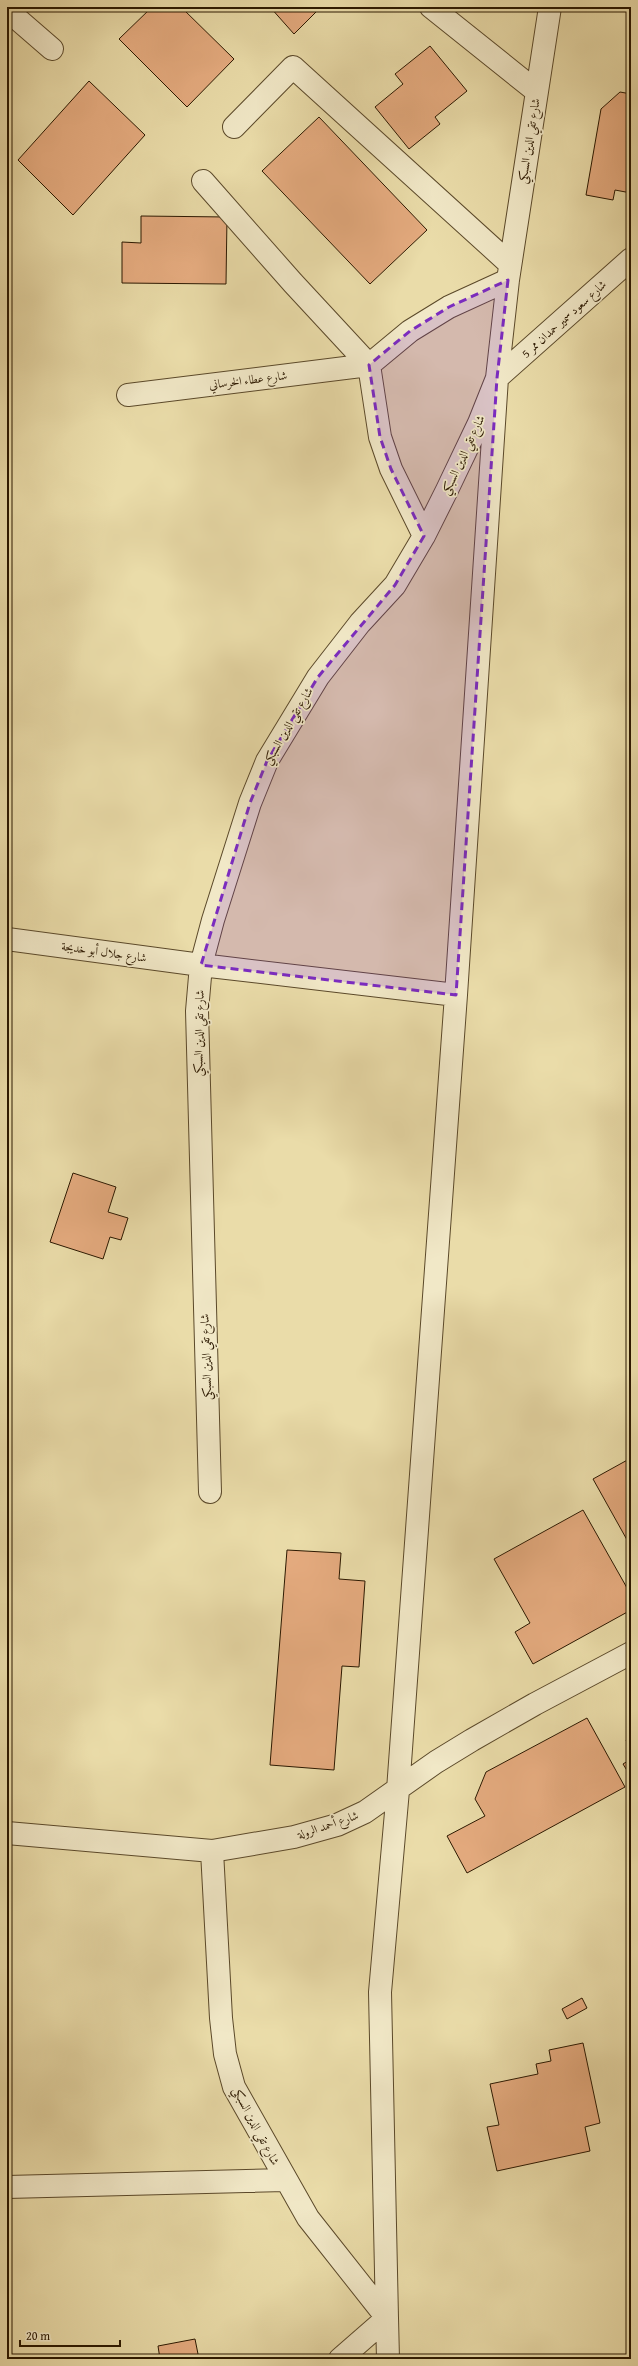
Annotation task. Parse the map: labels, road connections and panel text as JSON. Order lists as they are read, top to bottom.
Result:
{
  "streets": {
    "street": [
      "شارع تقي الدين السبكي",
      "شارع سعود سمير حمدان ممر 5",
      "شارع عطاء الخرساني",
      "شارع جلال أبو خديجة",
      "شارع أحمد الرولة"
    ]
  },
  "crossings": [
    ["شارع تقي الدين السبكي", "شارع سعود سمير حمدان ممر 5"],
    ["شارع تقي الدين السبكي", "شارع جلال أبو خديجة"],
    ["شارع تقي الدين السبكي", "شارع أحمد الرولة"]
  ],
  "scale_bar": "20 m"
}
